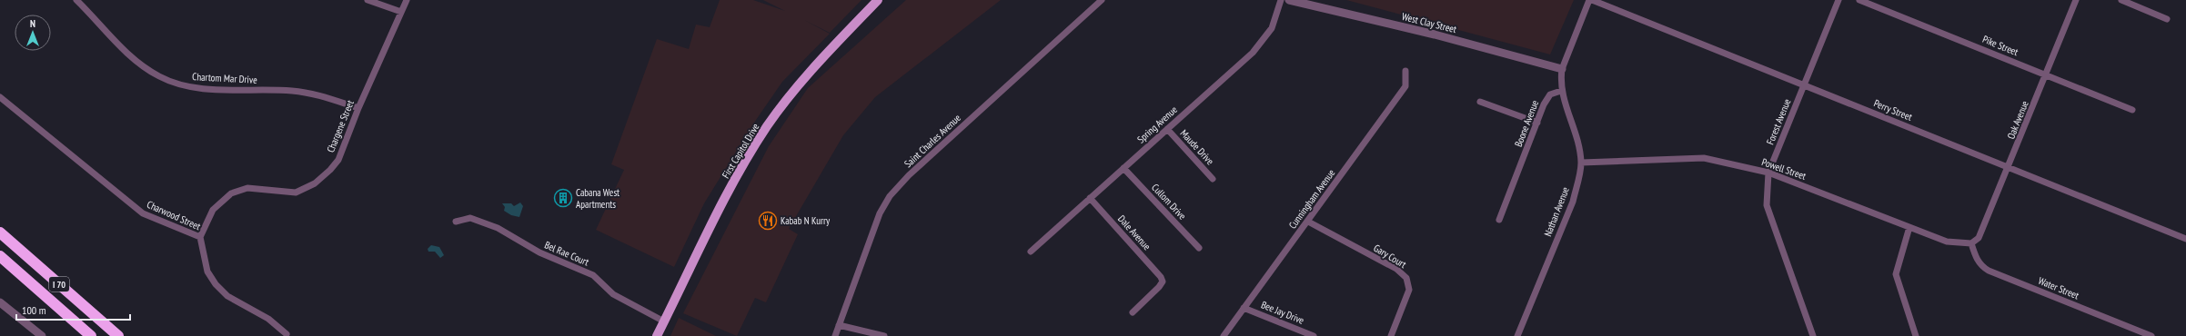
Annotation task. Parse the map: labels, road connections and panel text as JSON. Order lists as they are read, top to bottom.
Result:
{
  "streets": {
    "highway": ["I 70"],
    "main road": ["First Capitol Drive"],
    "street": [
      "West Clay Street",
      "Pike Street",
      "Chartom Mar Drive",
      "Perry Street",
      "Oak Avenue",
      "Forest Avenue",
      "Boone Avenue",
      "Spring Avenue",
      "Chargene Street",
      "Saint Charles Avenue",
      "Maude Drive",
      "Powell Street",
      "Cunningham Avenue",
      "Cullom Drive",
      "Nathan Avenue",
      "Charwood Street",
      "Dale Avenue",
      "Bel Rae Court",
      "Gary Court",
      "Water Street",
      "Bee Jay Drive"
    ]
  },
  "crossings": [
    ["Pike Street", "Oak Avenue"],
    ["Chartom Mar Drive", "Chargene Street"],
    ["Perry Street", "Oak Avenue"],
    ["Perry Street", "Forest Avenue"],
    ["Oak Avenue", "Powell Street"],
    ["Oak Avenue", "Water Street"],
    ["Forest Avenue", "Powell Street"],
    ["Boone Avenue", "Nathan Avenue"],
    ["Spring Avenue", "Maude Drive"],
    ["Spring Avenue", "Cullom Drive"],
    ["Spring Avenue", "Dale Avenue"],
    ["Chargene Street", "Charwood Street"],
    ["First Capitol Drive", "Bel Rae Court"],
    ["Powell Street", "Nathan Avenue"],
    ["Powell Street", "Water Street"],
    ["Cunningham Avenue", "Gary Court"],
    ["Cunningham Avenue", "Bee Jay Drive"]
  ],
  "places": {
    "building": ["Cabana West Apartments"],
    "restaurant": ["Kabab N Kurry"]
  },
  "scale_bar": "100 m",
  "north": "top"
}
